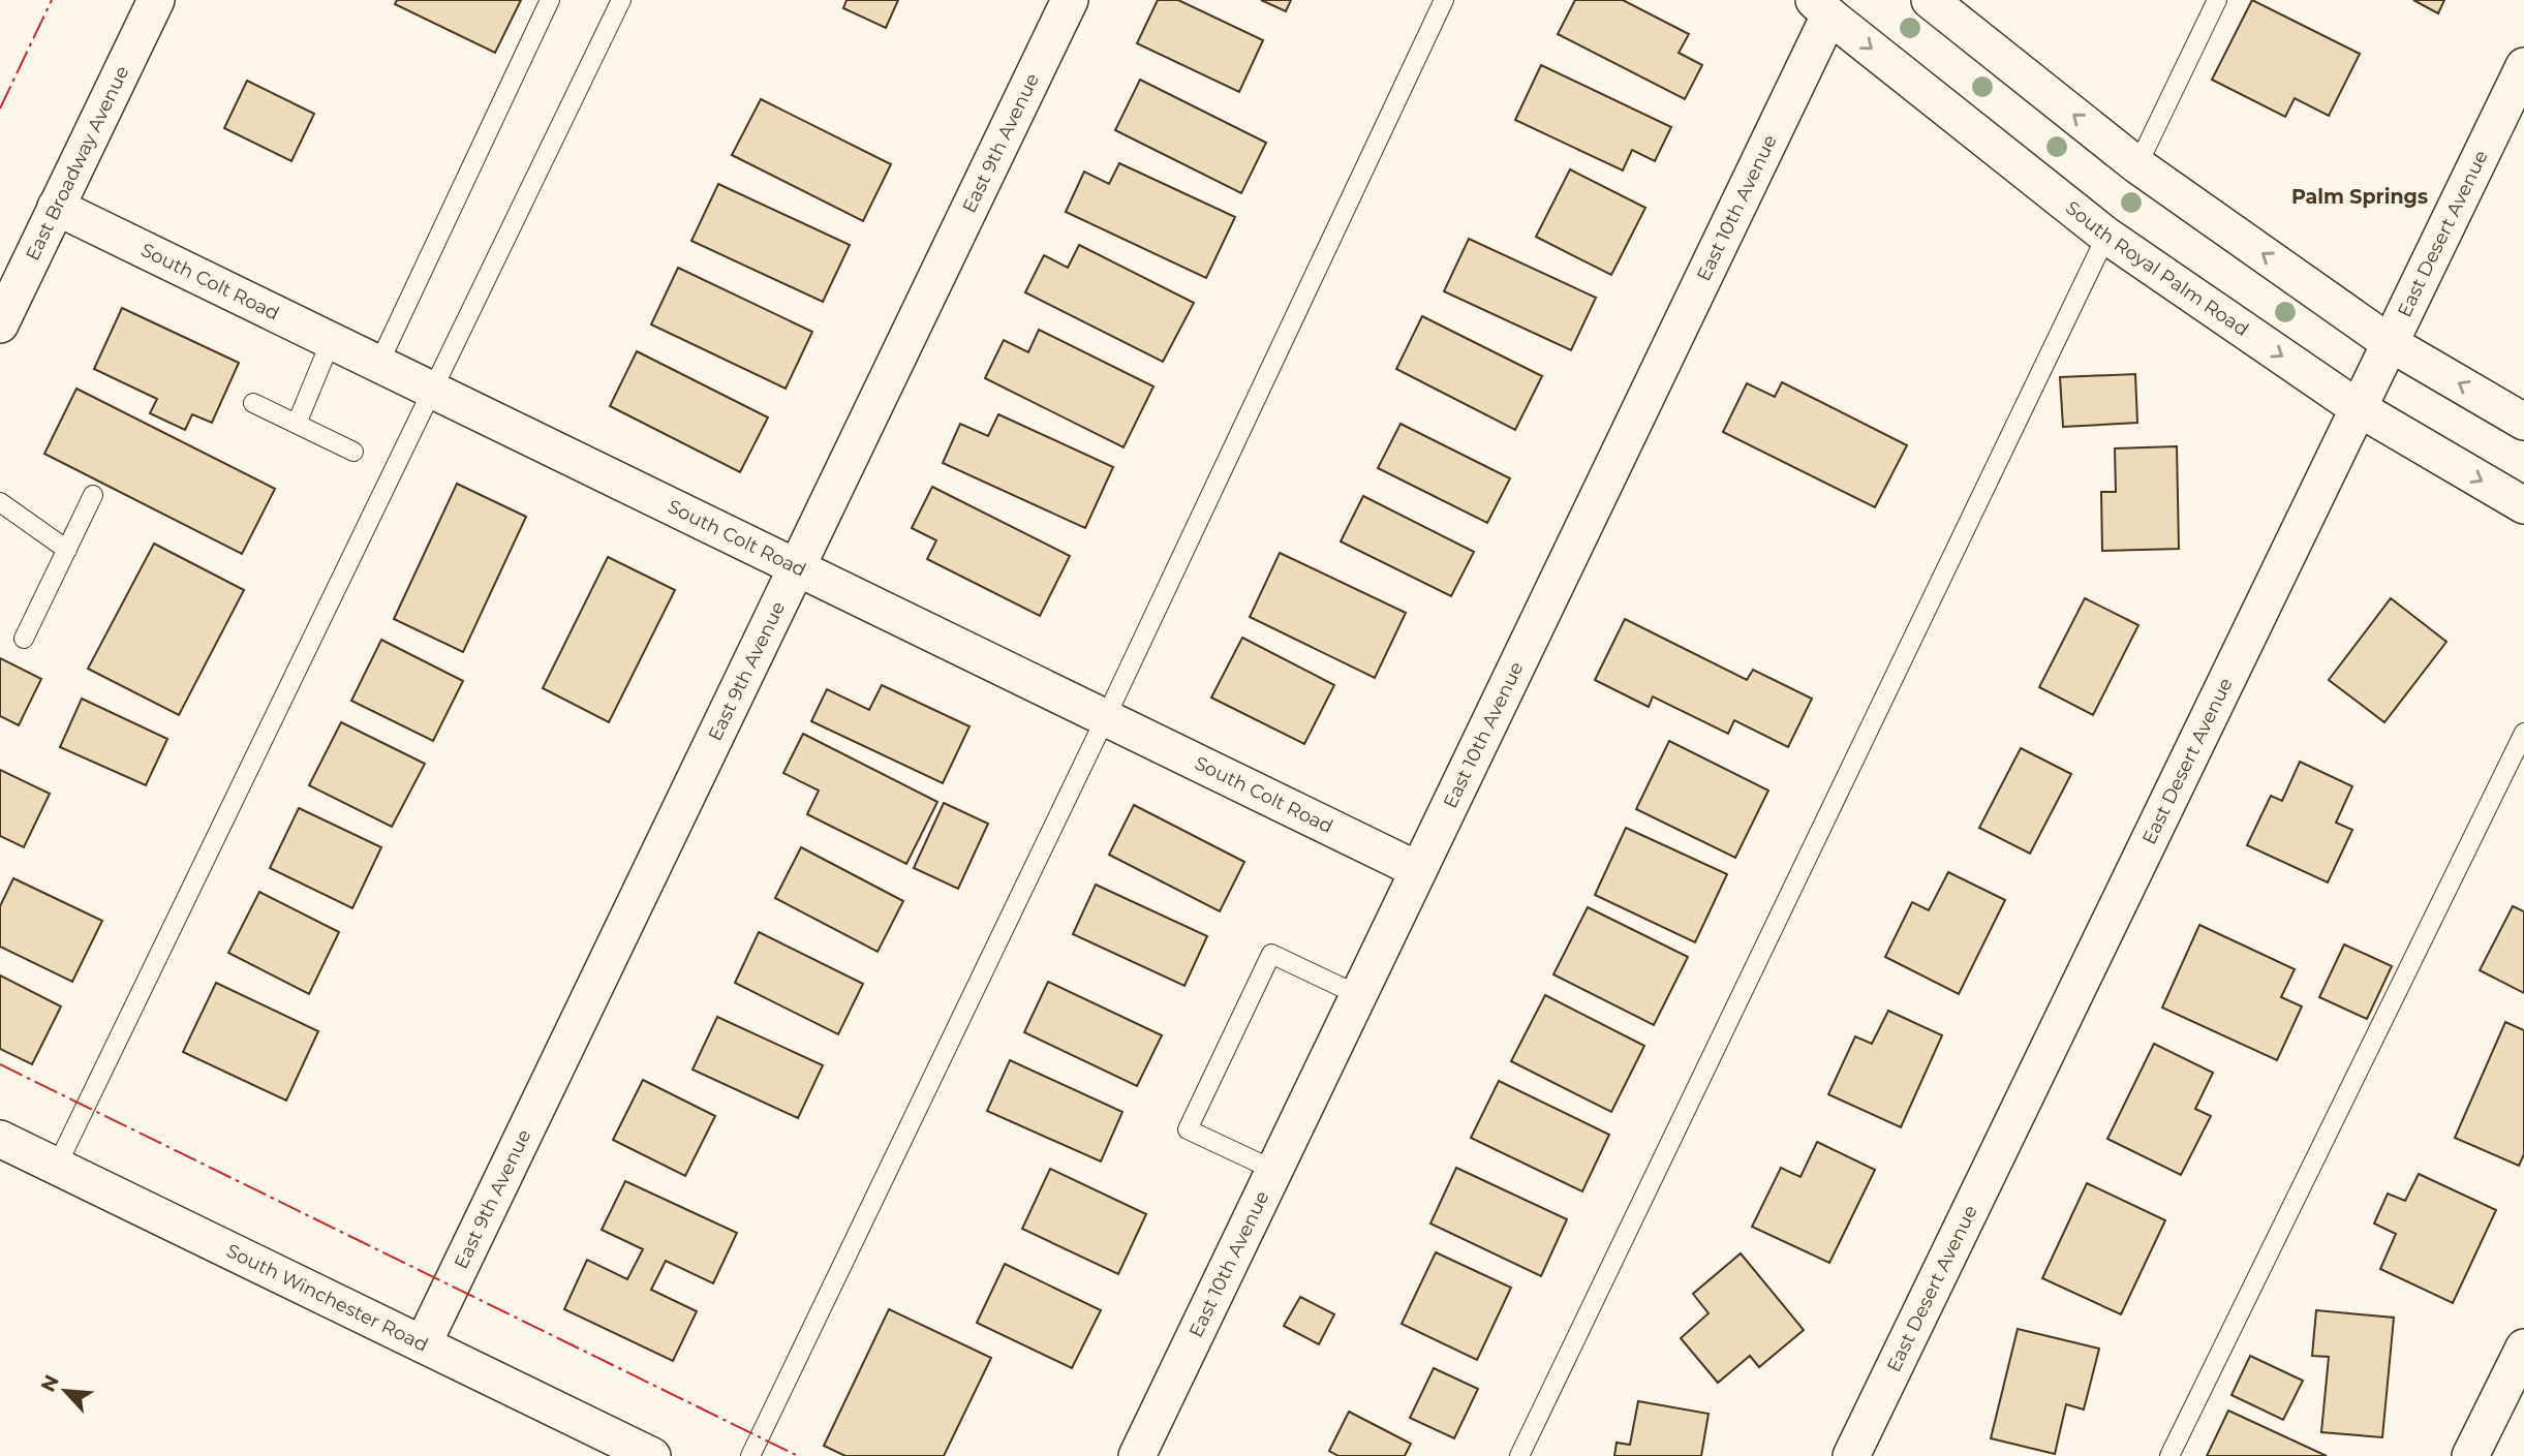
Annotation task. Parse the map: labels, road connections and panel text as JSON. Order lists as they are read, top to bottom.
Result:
{
  "streets": {
    "street": [
      "East 9th Avenue",
      "East Broadway Avenue",
      "East 10th Avenue",
      "East Desert Avenue",
      "South Royal Palm Road",
      "South Colt Road",
      "South Winchester Road"
    ]
  },
  "crossings": [
    ["East 9th Avenue", "South Colt Road"],
    ["East 9th Avenue", "South Winchester Road"],
    ["East Broadway Avenue", "South Colt Road"],
    ["East 10th Avenue", "South Royal Palm Road"],
    ["East 10th Avenue", "South Colt Road"],
    ["East Desert Avenue", "South Royal Palm Road"]
  ],
  "districts": ["Palm Springs"],
  "north": "top left"
}
